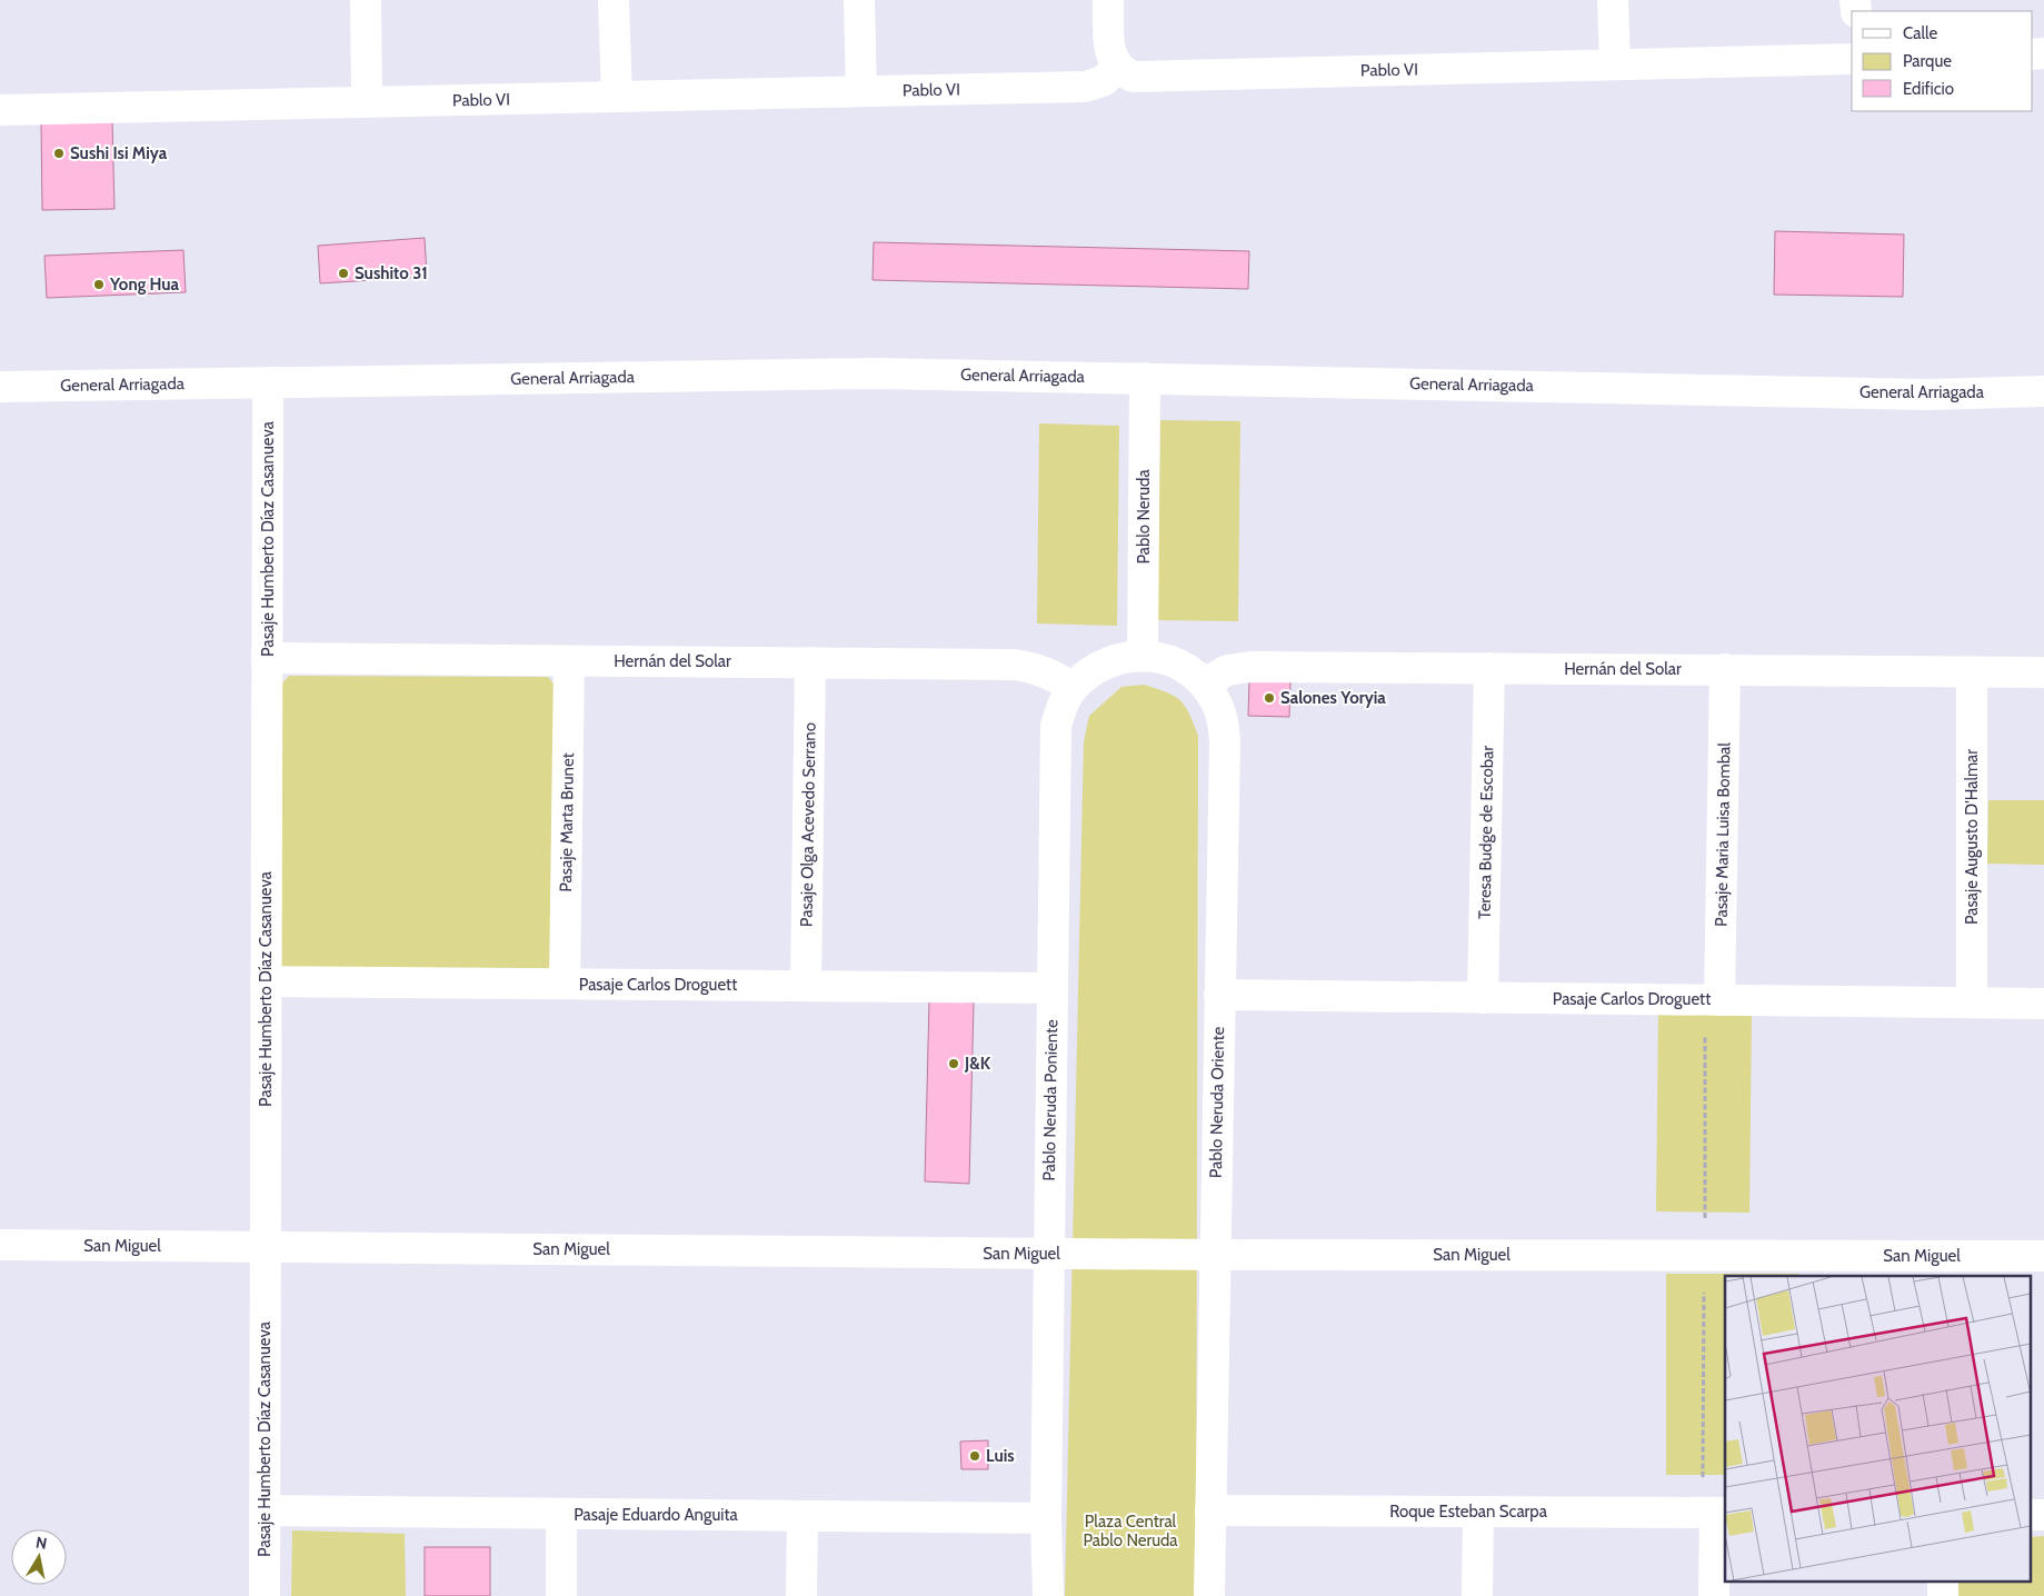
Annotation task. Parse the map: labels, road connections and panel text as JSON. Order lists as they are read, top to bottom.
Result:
{
  "streets": {
    "street": [
      "Pablo VI",
      "General Arriagada",
      "Pablo Neruda",
      "Pasaje Humberto Díaz Casanueva",
      "Hernán del Solar",
      "Pasaje Marta Brunet",
      "Pasaje Olga Acevedo Serrano",
      "Teresa Budge de Escobar",
      "Pasaje Maria Luisa Bombal",
      "Pasaje Augusto D'Halmar",
      "Pasaje Carlos Droguett",
      "Pablo Neruda Poniente",
      "Pablo Neruda Oriente",
      "San Miguel",
      "Roque Esteban Scarpa",
      "Pasaje Eduardo Anguita"
    ]
  },
  "crossings": [
    ["General Arriagada", "Pablo Neruda"],
    ["General Arriagada", "Pasaje Humberto Díaz Casanueva"],
    ["Pablo Neruda", "Pablo Neruda Poniente"],
    ["Pablo Neruda", "Pablo Neruda Oriente"],
    ["Pasaje Humberto Díaz Casanueva", "Hernán del Solar"],
    ["Pasaje Humberto Díaz Casanueva", "Pasaje Carlos Droguett"],
    ["Pasaje Humberto Díaz Casanueva", "San Miguel"],
    ["Pasaje Humberto Díaz Casanueva", "Pasaje Eduardo Anguita"],
    ["Hernán del Solar", "Pasaje Marta Brunet"],
    ["Hernán del Solar", "Pasaje Olga Acevedo Serrano"],
    ["Hernán del Solar", "Teresa Budge de Escobar"],
    ["Hernán del Solar", "Pasaje Maria Luisa Bombal"],
    ["Hernán del Solar", "Pasaje Augusto D'Halmar"],
    ["Hernán del Solar", "Pablo Neruda Poniente"],
    ["Hernán del Solar", "Pablo Neruda Oriente"],
    ["Pasaje Marta Brunet", "Pasaje Carlos Droguett"],
    ["Pasaje Olga Acevedo Serrano", "Pasaje Carlos Droguett"],
    ["Teresa Budge de Escobar", "Pasaje Carlos Droguett"],
    ["Pasaje Maria Luisa Bombal", "Pasaje Carlos Droguett"],
    ["Pasaje Augusto D'Halmar", "Pasaje Carlos Droguett"],
    ["Pasaje Carlos Droguett", "Pablo Neruda Poniente"],
    ["Pasaje Carlos Droguett", "Pablo Neruda Oriente"],
    ["Pablo Neruda Poniente", "Pablo Neruda Oriente"],
    ["Pablo Neruda Poniente", "San Miguel"],
    ["Pablo Neruda Poniente", "Pasaje Eduardo Anguita"],
    ["Pablo Neruda Oriente", "San Miguel"],
    ["Pablo Neruda Oriente", "Roque Esteban Scarpa"]
  ],
  "parks": ["Plaza Central Pablo Neruda"],
  "places": [
    "Sushi Isi Miya",
    "Sushito 31",
    "Yong Hua",
    "Salones Yoryia",
    "J&K",
    "Luis"
  ],
  "legend": ["Calle", "Parque", "Edificio"],
  "north": "top"
}
